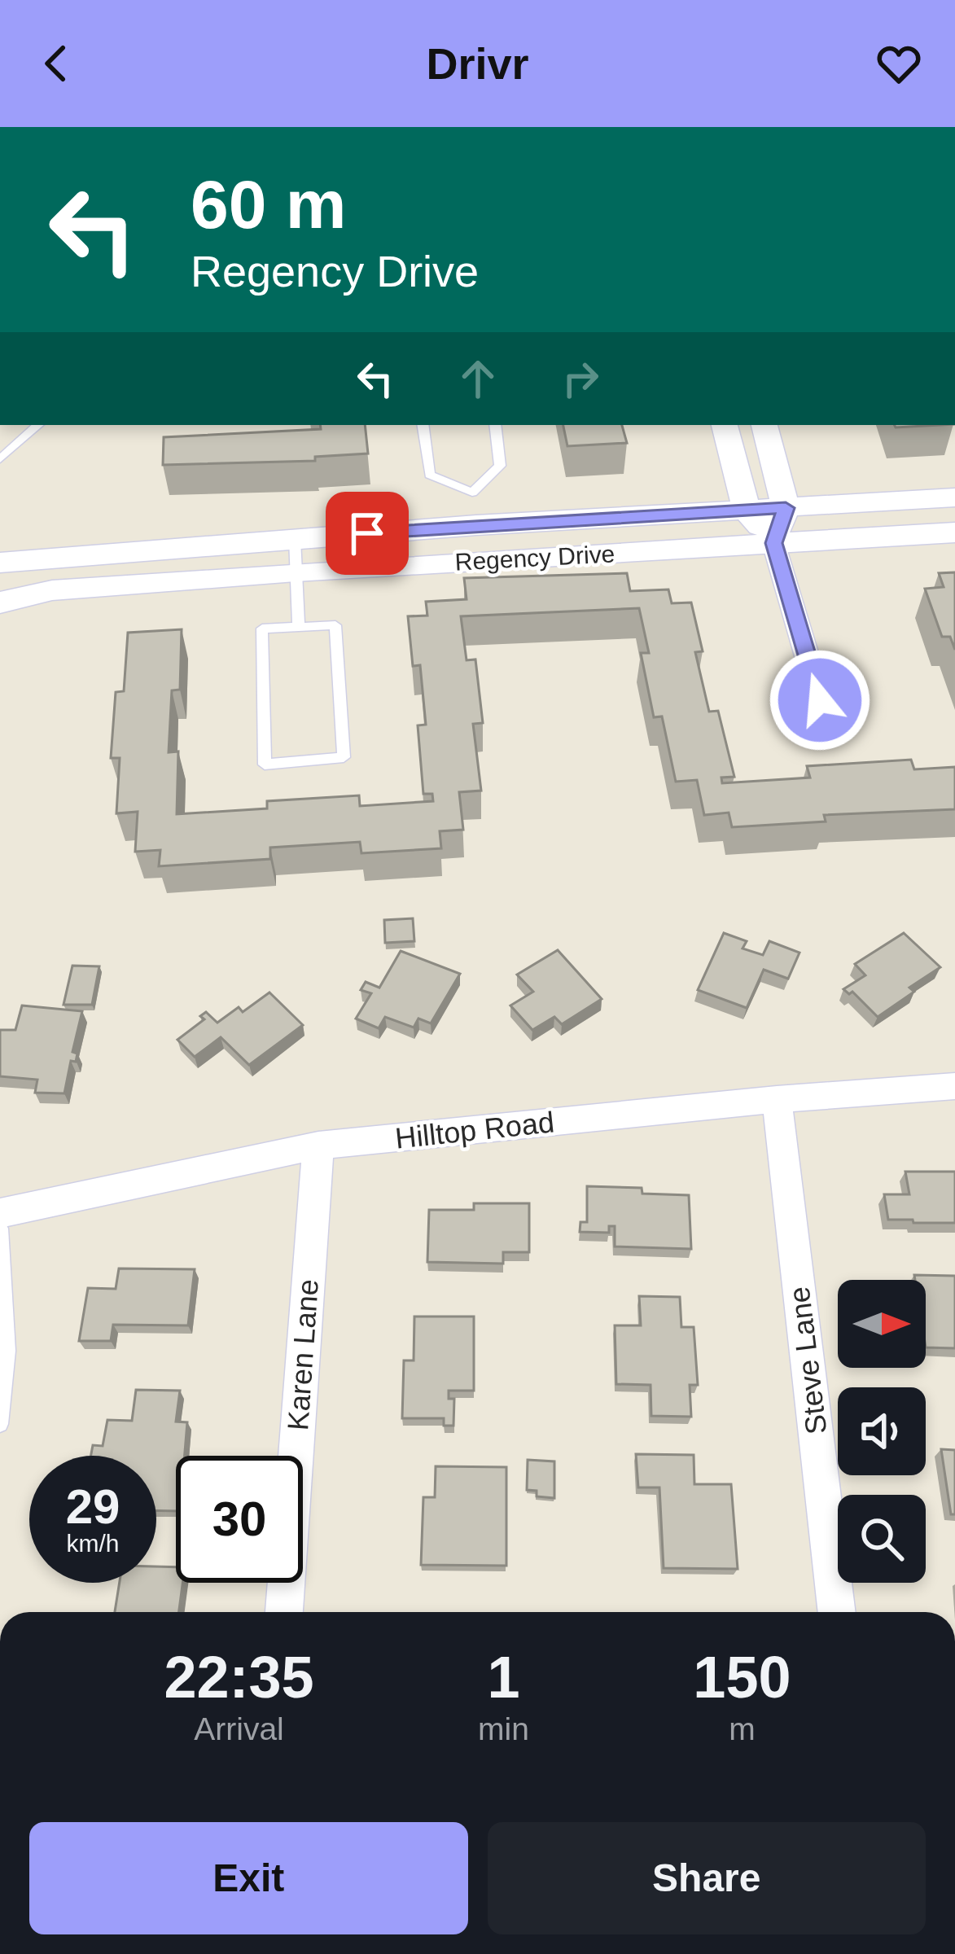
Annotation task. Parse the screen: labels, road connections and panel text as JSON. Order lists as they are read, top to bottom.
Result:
{
  "streets": {
    "street": [
      "Regency Drive",
      "Hilltop Road",
      "Karen Lane",
      "Steve Lane"
    ]
  },
  "crossings": [
    ["Hilltop Road", "Karen Lane"],
    ["Hilltop Road", "Steve Lane"]
  ],
  "north": "right",
  "page": {
    "header": "Drivr",
    "turn": ["60 m", "Regency Drive"],
    "speed": "29 km/h",
    "limit": "30",
    "eta": [
      "22:35",
      "Arrival",
      "1",
      "min",
      "150",
      "m"
    ],
    "buttons": ["Exit", "Share"]
  }
}
